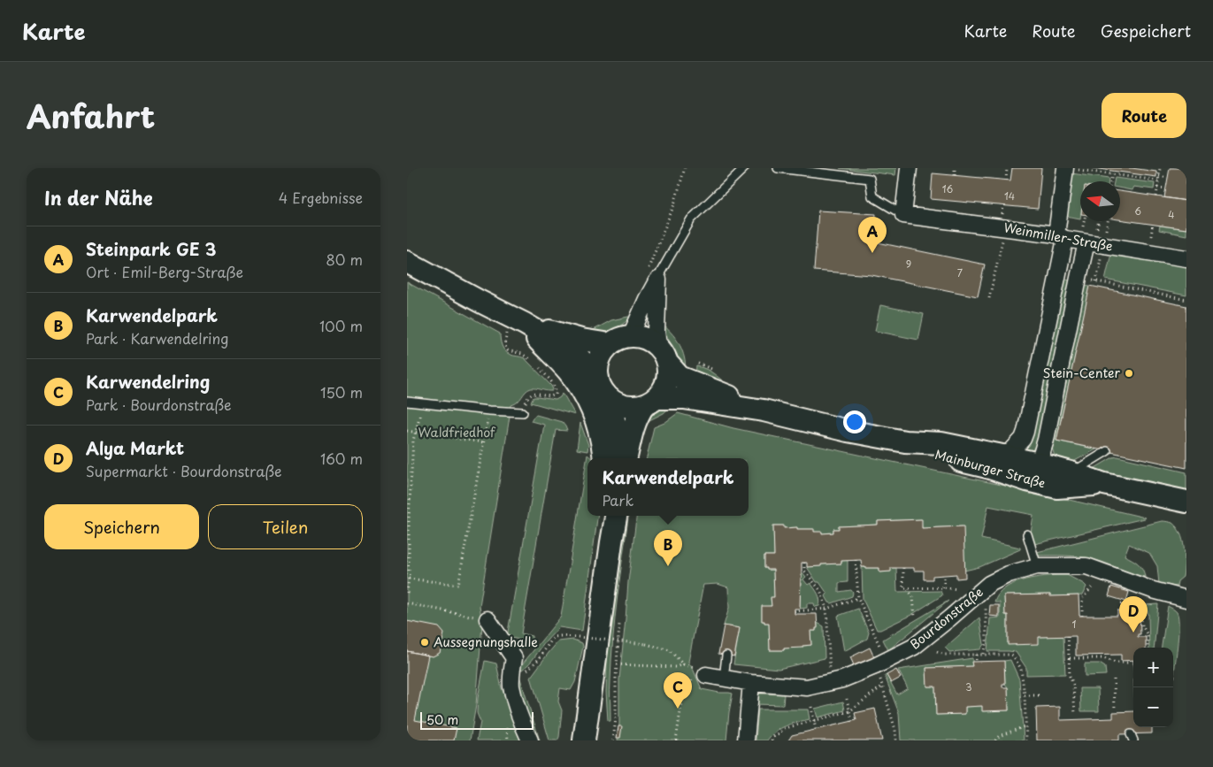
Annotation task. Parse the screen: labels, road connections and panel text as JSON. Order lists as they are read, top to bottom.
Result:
{
  "streets": {
    "main road": ["Mainburger Straße"],
    "street": ["Weinmiller-Straße", "Bourdonstraße"]
  },
  "parks": ["Waldfriedhof"],
  "places": ["Stein-Center", "Aussegnungshalle"],
  "house_numbers": [
    "16",
    "14",
    "6",
    "4",
    "9",
    "7",
    "1",
    "3"
  ],
  "scale_bar": "50 m",
  "north": "left",
  "page": {
    "header": "Karte",
    "nav": ["Karte", "Route", "Gespeichert"],
    "title": "Anfahrt",
    "buttons": [
      "Route",
      ["Speichern", "Teilen"]
    ],
    "heading": ["In der Nähe", "4 Ergebnisse"],
    "pins": [
      "A",
      "B",
      "D",
      "C"
    ],
    "list": [
      {
        "mark": "A",
        "name": "Steinpark GE 3",
        "note": "Ort · Emil-Berg-Straße",
        "value": "80 m"
      },
      {
        "mark": "B",
        "name": "Karwendelpark",
        "note": "Park · Karwendelring",
        "value": "100 m"
      },
      {
        "mark": "C",
        "name": "Karwendelring",
        "note": "Park · Bourdonstraße",
        "value": "150 m"
      },
      {
        "mark": "D",
        "name": "Alya Markt",
        "note": "Supermarkt · Bourdonstraße",
        "value": "160 m"
      }
    ],
    "popup": ["Karwendelpark", "Park"],
    "map_buttons": ["+", "−"],
    "scale": "50 m"
  }
}
